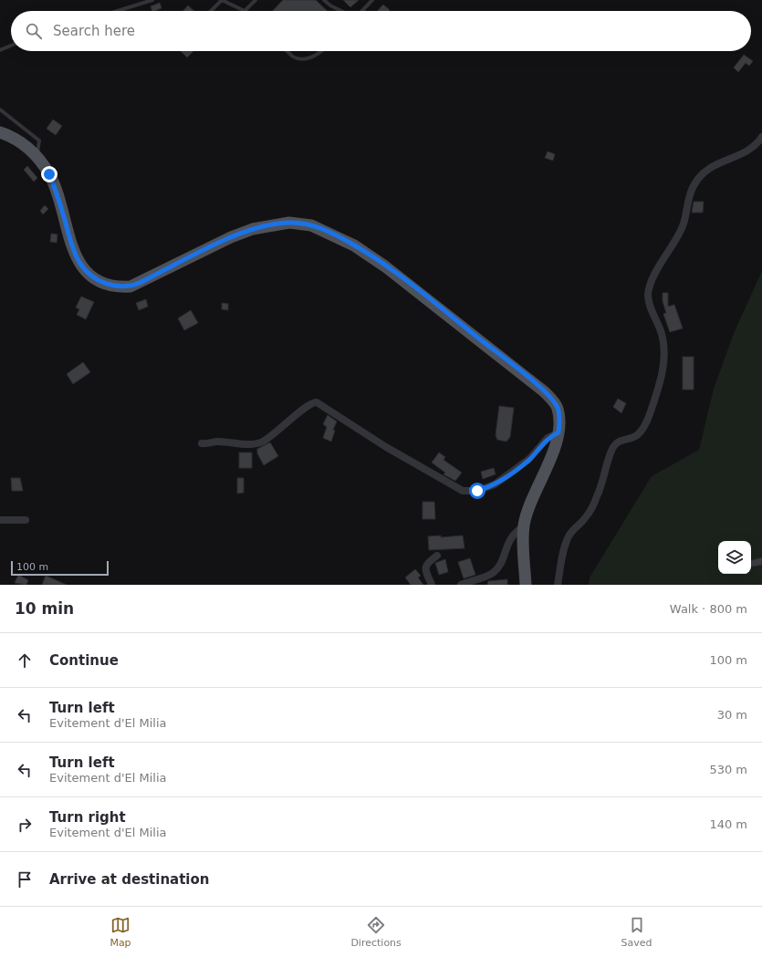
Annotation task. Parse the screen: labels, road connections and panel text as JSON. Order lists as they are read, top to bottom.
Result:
{
  "scale_bar": "100 m",
  "page": {
    "search": "Search here",
    "scale": "100 m",
    "heading": ["10 min", "Walk · 800 m"],
    "list": [
      ["Continue", "100 m"],
      ["Turn left", "Evitement d'El Milia", "30 m"],
      ["Turn left", "Evitement d'El Milia", "530 m"],
      ["Turn right", "Evitement d'El Milia", "140 m"],
      "Arrive at destination"
    ],
    "nav": ["Map", "Directions", "Saved"]
  }
}
